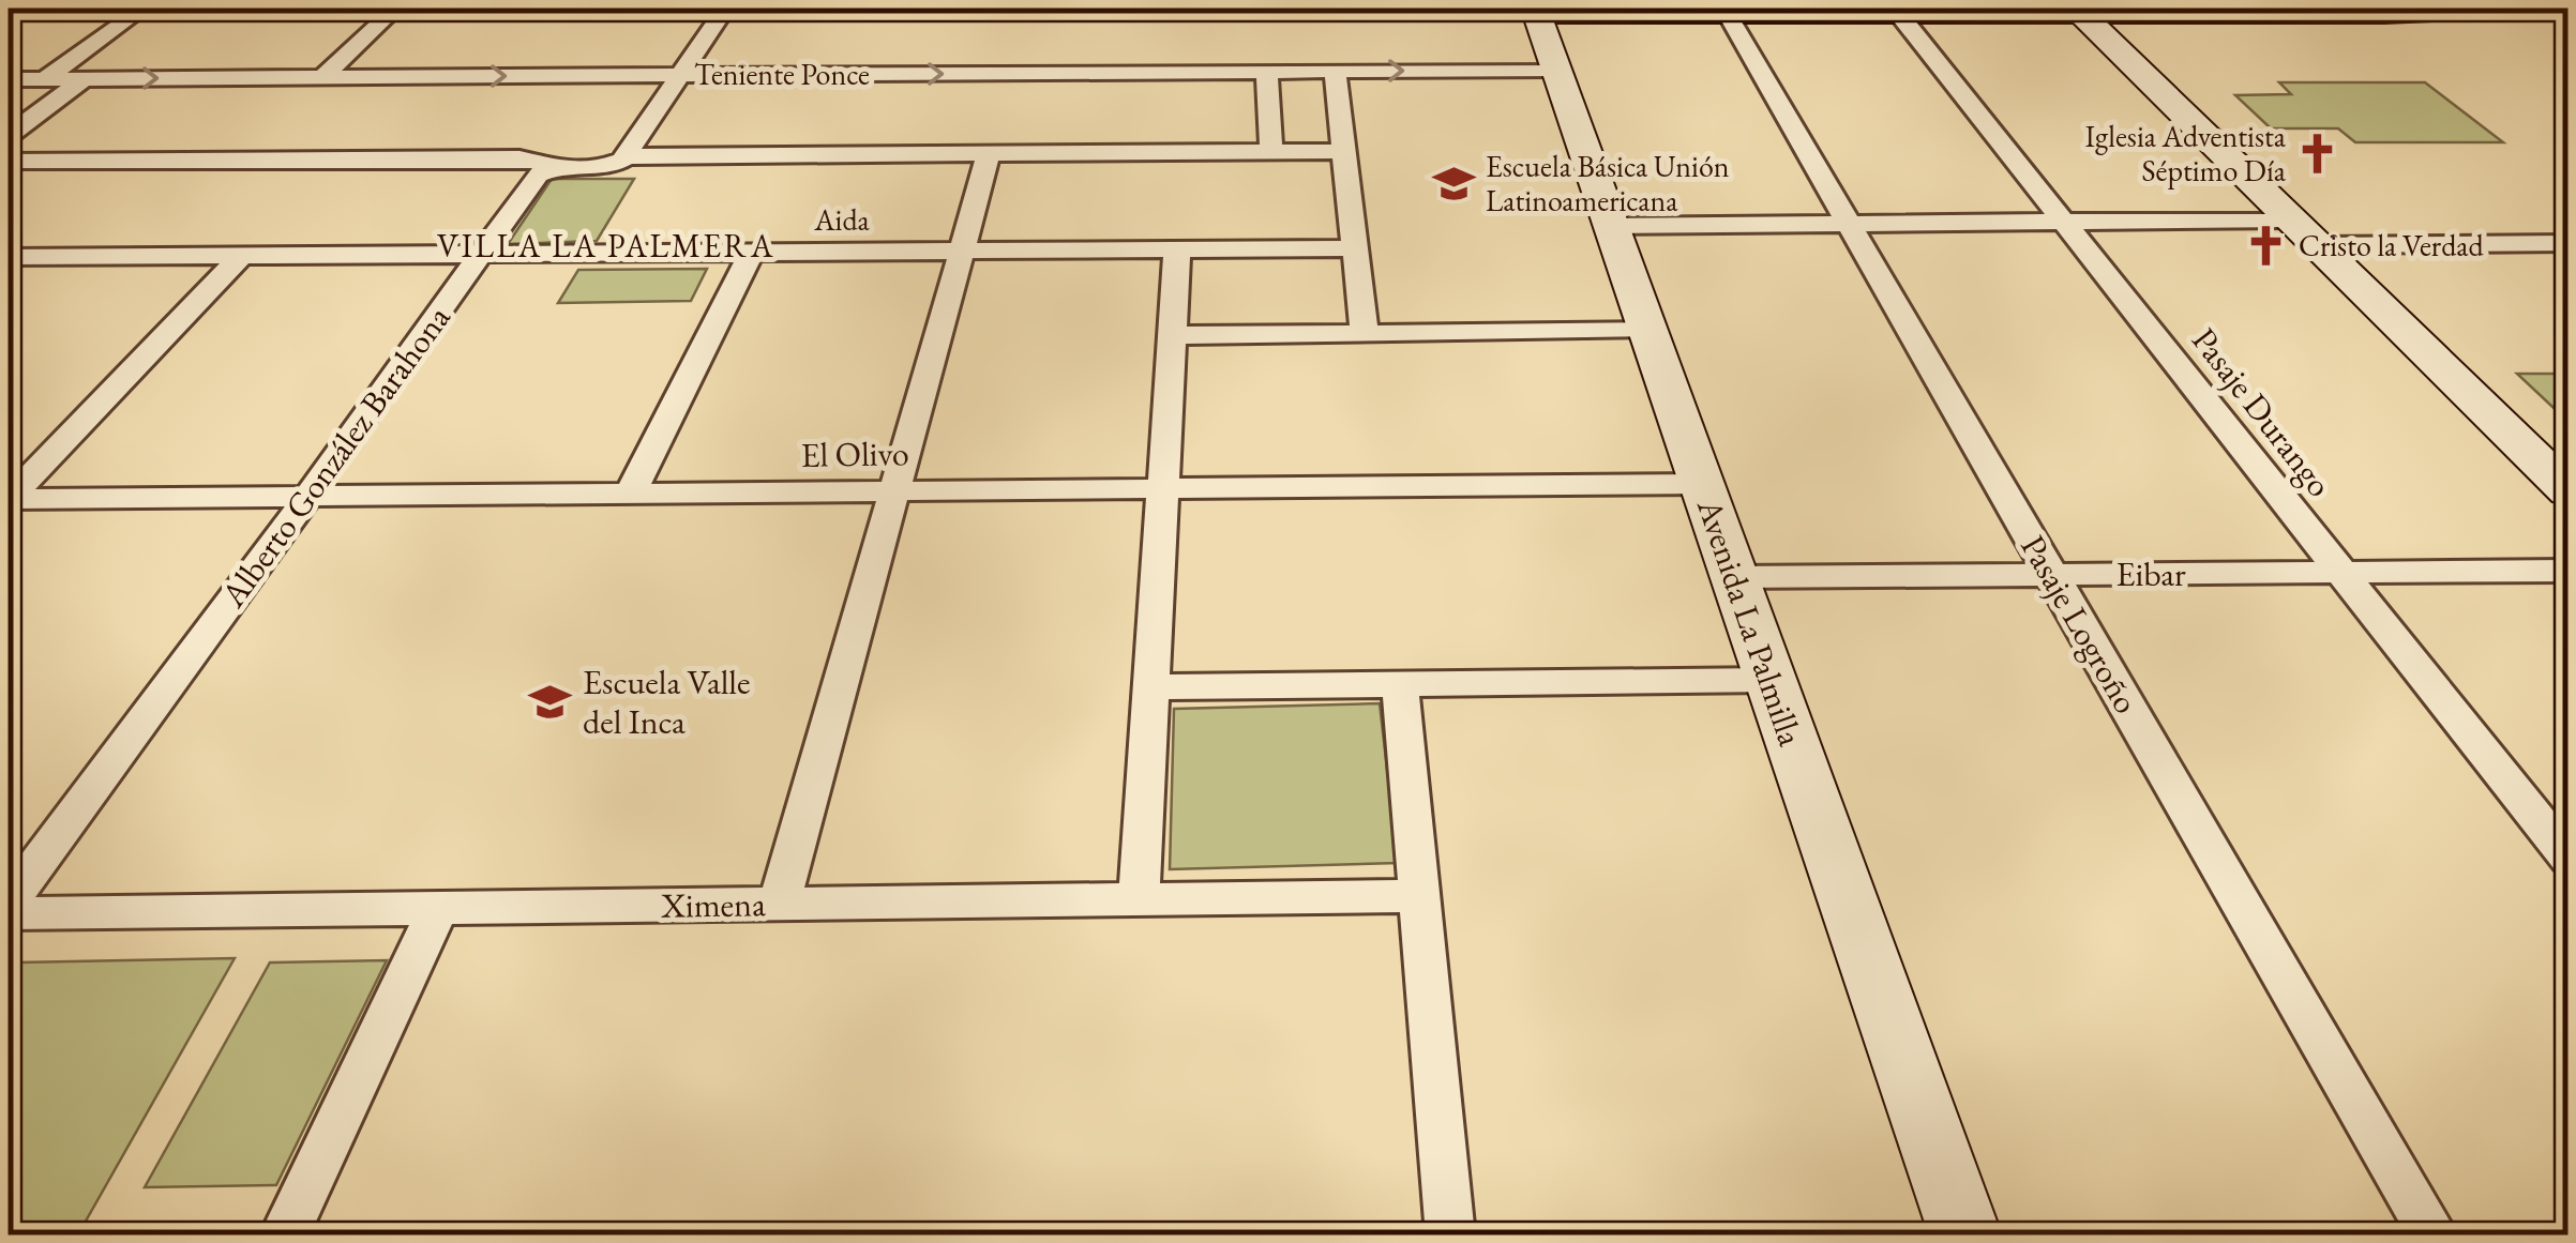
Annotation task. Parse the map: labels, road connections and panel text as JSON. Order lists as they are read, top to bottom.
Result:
{
  "streets": {
    "street": [
      "Teniente Ponce",
      "Aida",
      "Pasaje Durango",
      "El Olivo",
      "Alberto González Barahona",
      "Eibar",
      "Avenida La Palmilla",
      "Pasaje Logroño",
      "Ximena"
    ]
  },
  "crossings": [
    ["Teniente Ponce", "Avenida La Palmilla"],
    ["Aida", "Alberto González Barahona"],
    ["Pasaje Durango", "Eibar"],
    ["El Olivo", "Alberto González Barahona"],
    ["El Olivo", "Avenida La Palmilla"],
    ["Eibar", "Avenida La Palmilla"],
    ["Eibar", "Pasaje Logroño"]
  ],
  "districts": ["VILLA LA PALMERA"],
  "places": {
    "church": ["Iglesia Adventista Séptimo Día", "Cristo la Verdad"],
    "school or university": ["Escuela Básica Unión Latinoamericana", "Escuela Valle del Inca"]
  }
}
